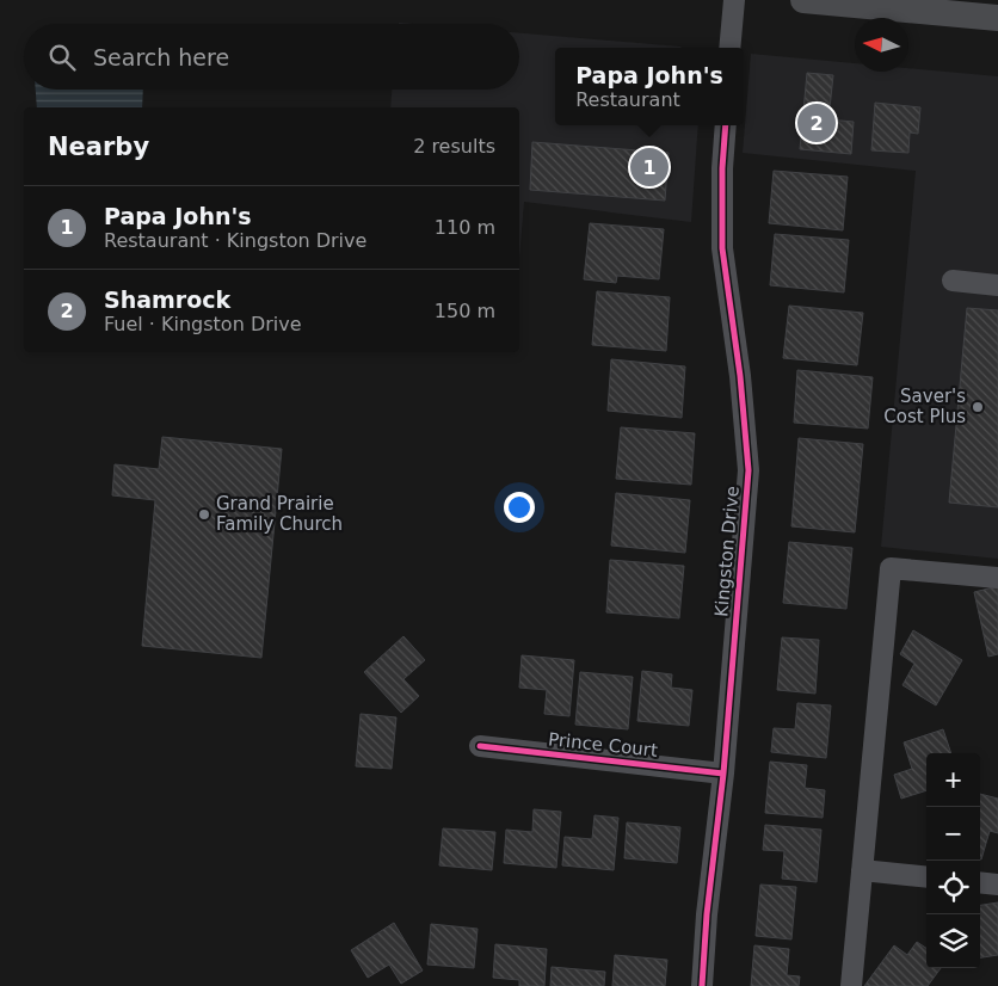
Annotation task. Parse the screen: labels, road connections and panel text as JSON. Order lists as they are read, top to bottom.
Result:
{
  "streets": {
    "street": ["Kingston Drive", "Prince Court"]
  },
  "crossings": [
    ["Kingston Drive", "Prince Court"]
  ],
  "places": ["Saver's Cost Plus", "Grand Prairie Family Church"],
  "north": "left",
  "page": {
    "search": "Search here",
    "popup": ["Papa John's", "Restaurant"],
    "pins": ["2", "1"],
    "heading": ["Nearby", "2 results"],
    "list": [
      {
        "mark": "1",
        "name": "Papa John's",
        "note": "Restaurant · Kingston Drive",
        "value": "110 m"
      },
      {
        "mark": "2",
        "name": "Shamrock",
        "note": "Fuel · Kingston Drive",
        "value": "150 m"
      }
    ],
    "map_buttons": ["+", "−"]
  }
}
